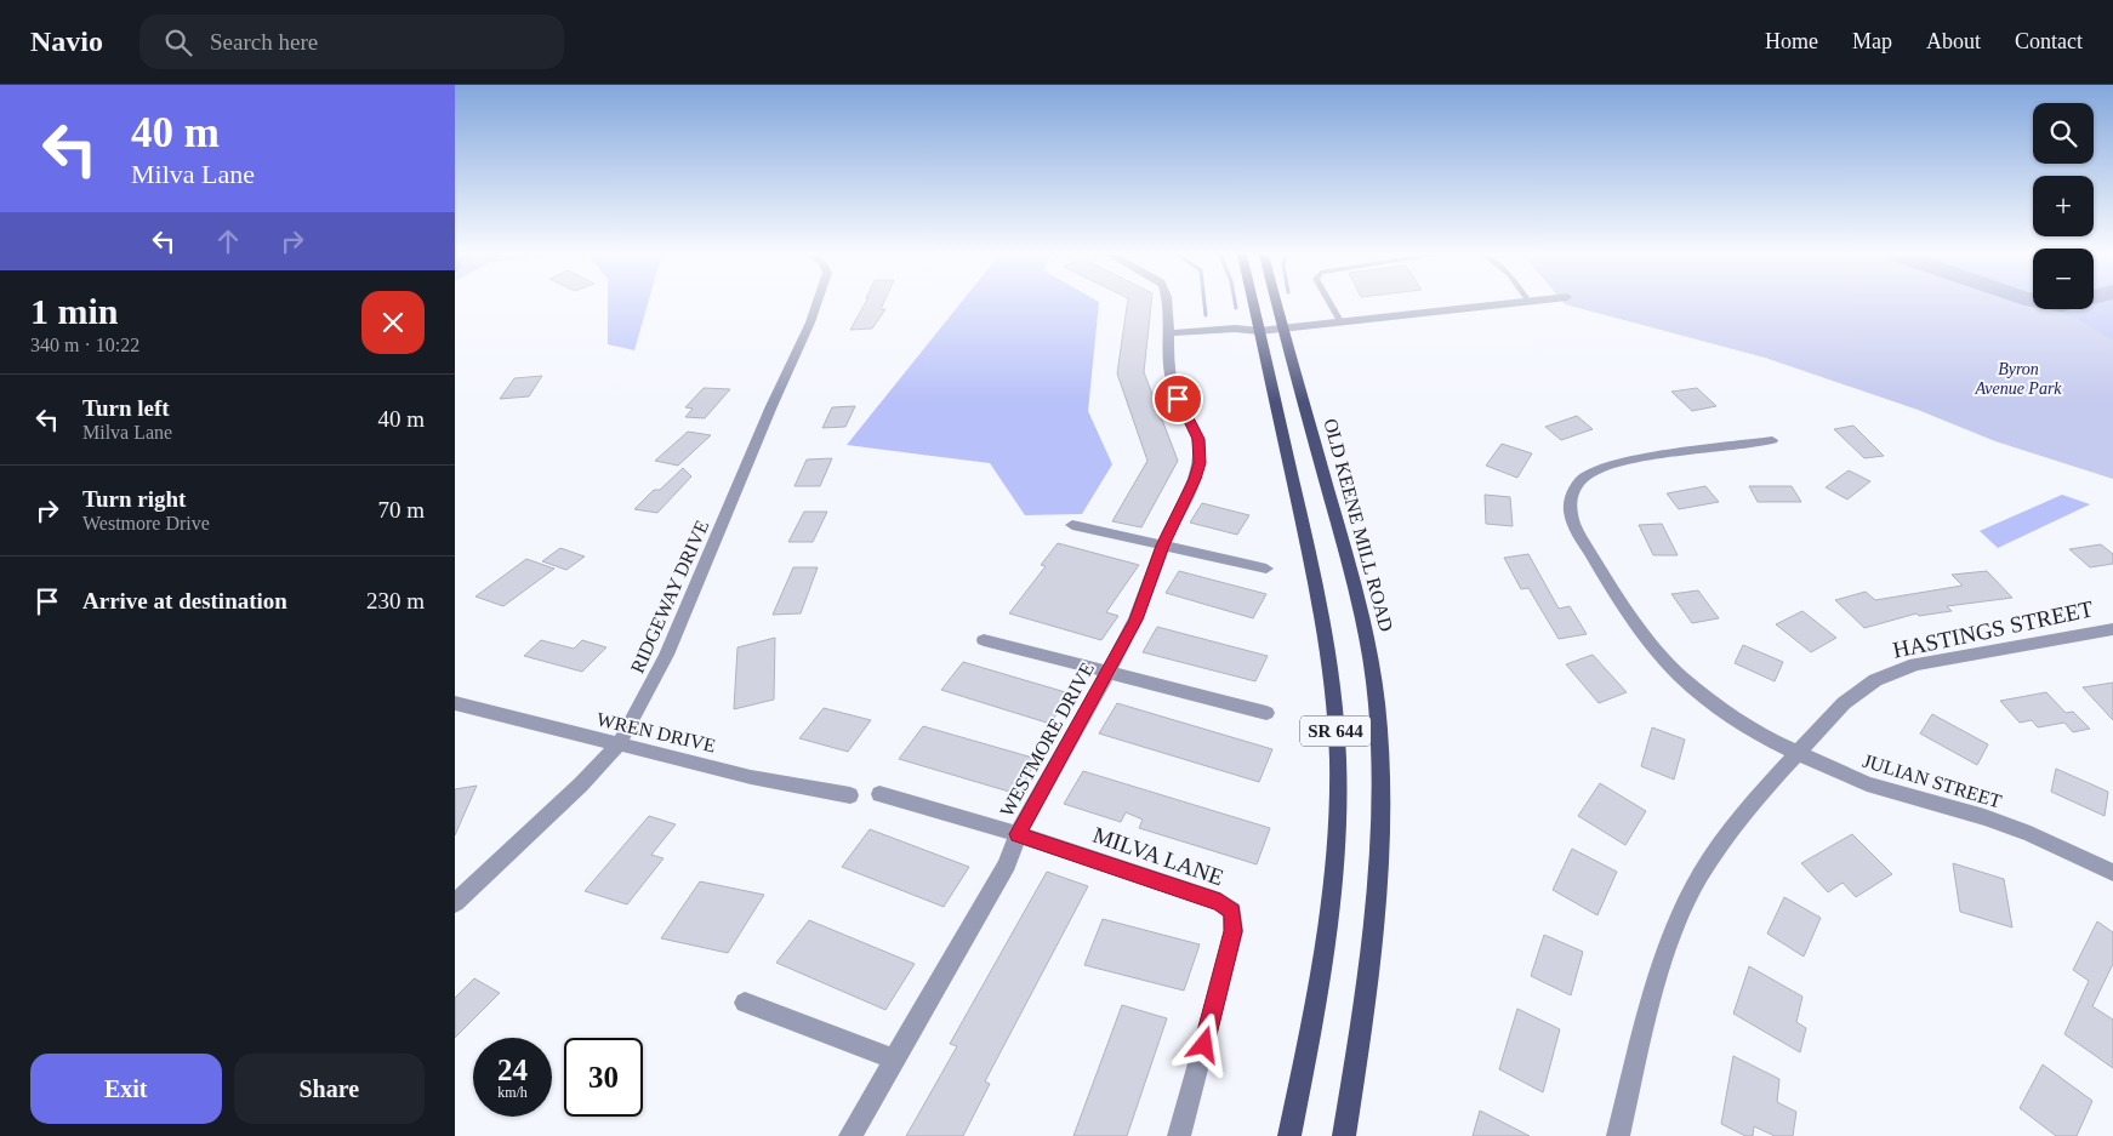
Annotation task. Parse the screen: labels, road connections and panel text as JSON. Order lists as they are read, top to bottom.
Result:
{
  "streets": {
    "main road": ["OLD KEENE MILL ROAD", "SR 644"],
    "street": [
      "RIDGEWAY DRIVE",
      "HASTINGS STREET",
      "WREN DRIVE",
      "WESTMORE DRIVE",
      "JULIAN STREET",
      "MILVA LANE"
    ]
  },
  "crossings": [
    ["RIDGEWAY DRIVE", "WREN DRIVE"],
    ["HASTINGS STREET", "JULIAN STREET"],
    ["WESTMORE DRIVE", "MILVA LANE"]
  ],
  "parks": ["Byron Avenue Park"],
  "page": {
    "header": "Navio",
    "search": "Search here",
    "nav": [
      "Home",
      "Map",
      "About",
      "Contact"
    ],
    "turn": ["40 m", "Milva Lane"],
    "map_buttons": ["+", "−"],
    "heading": ["1 min", "340 m · 10:22"],
    "list": [
      {
        "name": "Turn left",
        "note": "Milva Lane",
        "value": "40 m"
      },
      {
        "name": "Turn right",
        "note": "Westmore Drive",
        "value": "70 m"
      },
      {
        "name": "Arrive at destination",
        "value": "230 m"
      }
    ],
    "speed": "24 km/h",
    "limit": "30",
    "buttons": ["Exit", "Share"]
  }
}
